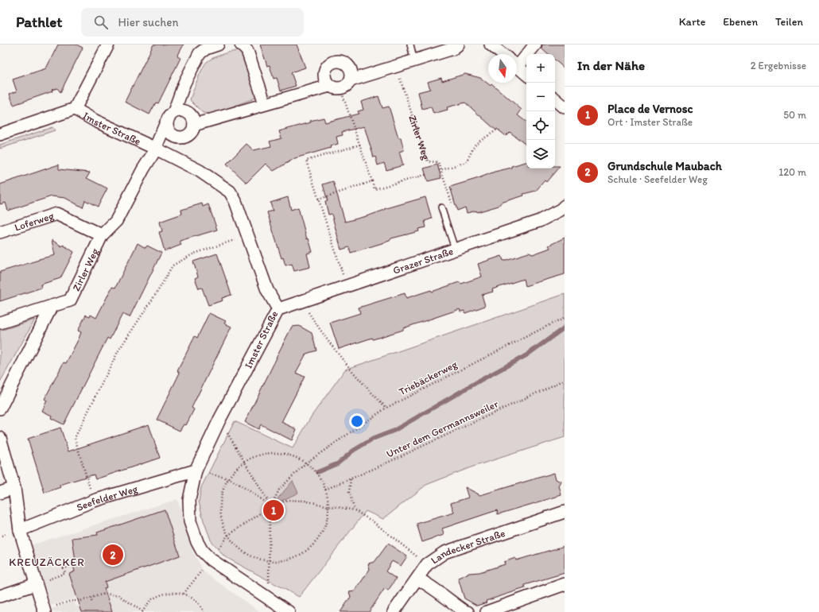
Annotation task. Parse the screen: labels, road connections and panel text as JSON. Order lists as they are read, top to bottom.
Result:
{
  "streets": {
    "street": [
      "Imster Straße",
      "Zirler Weg",
      "Loferweg",
      "Grazer Straße",
      "Seefelder Weg",
      "Landecker Straße"
    ],
    "path": ["Triebäckerweg", "Unter dem Germannsweiler"]
  },
  "crossings": [
    ["Imster Straße", "Zirler Weg"],
    ["Imster Straße", "Grazer Straße"],
    ["Imster Straße", "Seefelder Weg"],
    ["Zirler Weg", "Loferweg"]
  ],
  "districts": ["KREUZÄCKER"],
  "north": "bottom",
  "page": {
    "header": "Pathlet",
    "search": "Hier suchen",
    "nav": ["Karte", "Ebenen", "Teilen"],
    "heading": ["In der Nähe", "2 Ergebnisse"],
    "map_buttons": ["+", "−"],
    "list": [
      {
        "mark": "1",
        "name": "Place de Vernosc",
        "note": "Ort · Imster Straße",
        "value": "50 m"
      },
      {
        "mark": "2",
        "name": "Grundschule Maubach",
        "note": "Schule · Seefelder Weg",
        "value": "120 m"
      }
    ],
    "pins": ["1", "2"]
  }
}
